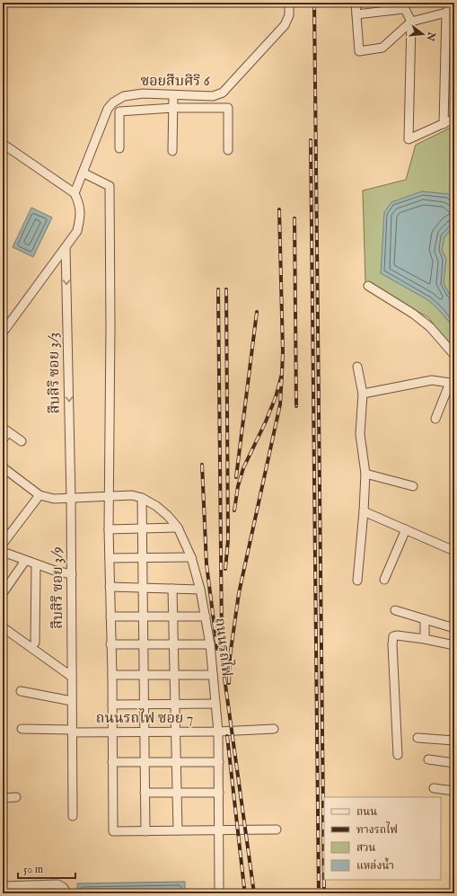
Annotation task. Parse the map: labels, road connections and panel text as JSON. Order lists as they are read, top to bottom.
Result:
{
  "streets": {
    "street": [
      "ซอยสืบศิริ 6",
      "สืบสิริ ซอย 3/3",
      "สืบสิริ ซอย 3/9",
      "ถนนรถไฟ",
      "ถนนรถไฟ ซอย 7"
    ]
  },
  "crossings": [
    ["สืบสิริ ซอย 3/3", "สืบสิริ ซอย 3/9"],
    ["สืบสิริ ซอย 3/3", "ถนนรถไฟ"],
    ["สืบสิริ ซอย 3/9", "ถนนรถไฟ"],
    ["สืบสิริ ซอย 3/9", "ถนนรถไฟ ซอย 7"],
    ["ถนนรถไฟ", "ถนนรถไฟ ซอย 7"]
  ],
  "legend": [
    "ถนน",
    "ทางรถไฟ",
    "สวน",
    "แหล่งน้ำ"
  ],
  "scale_bar": "50 m",
  "north": "right"
}
